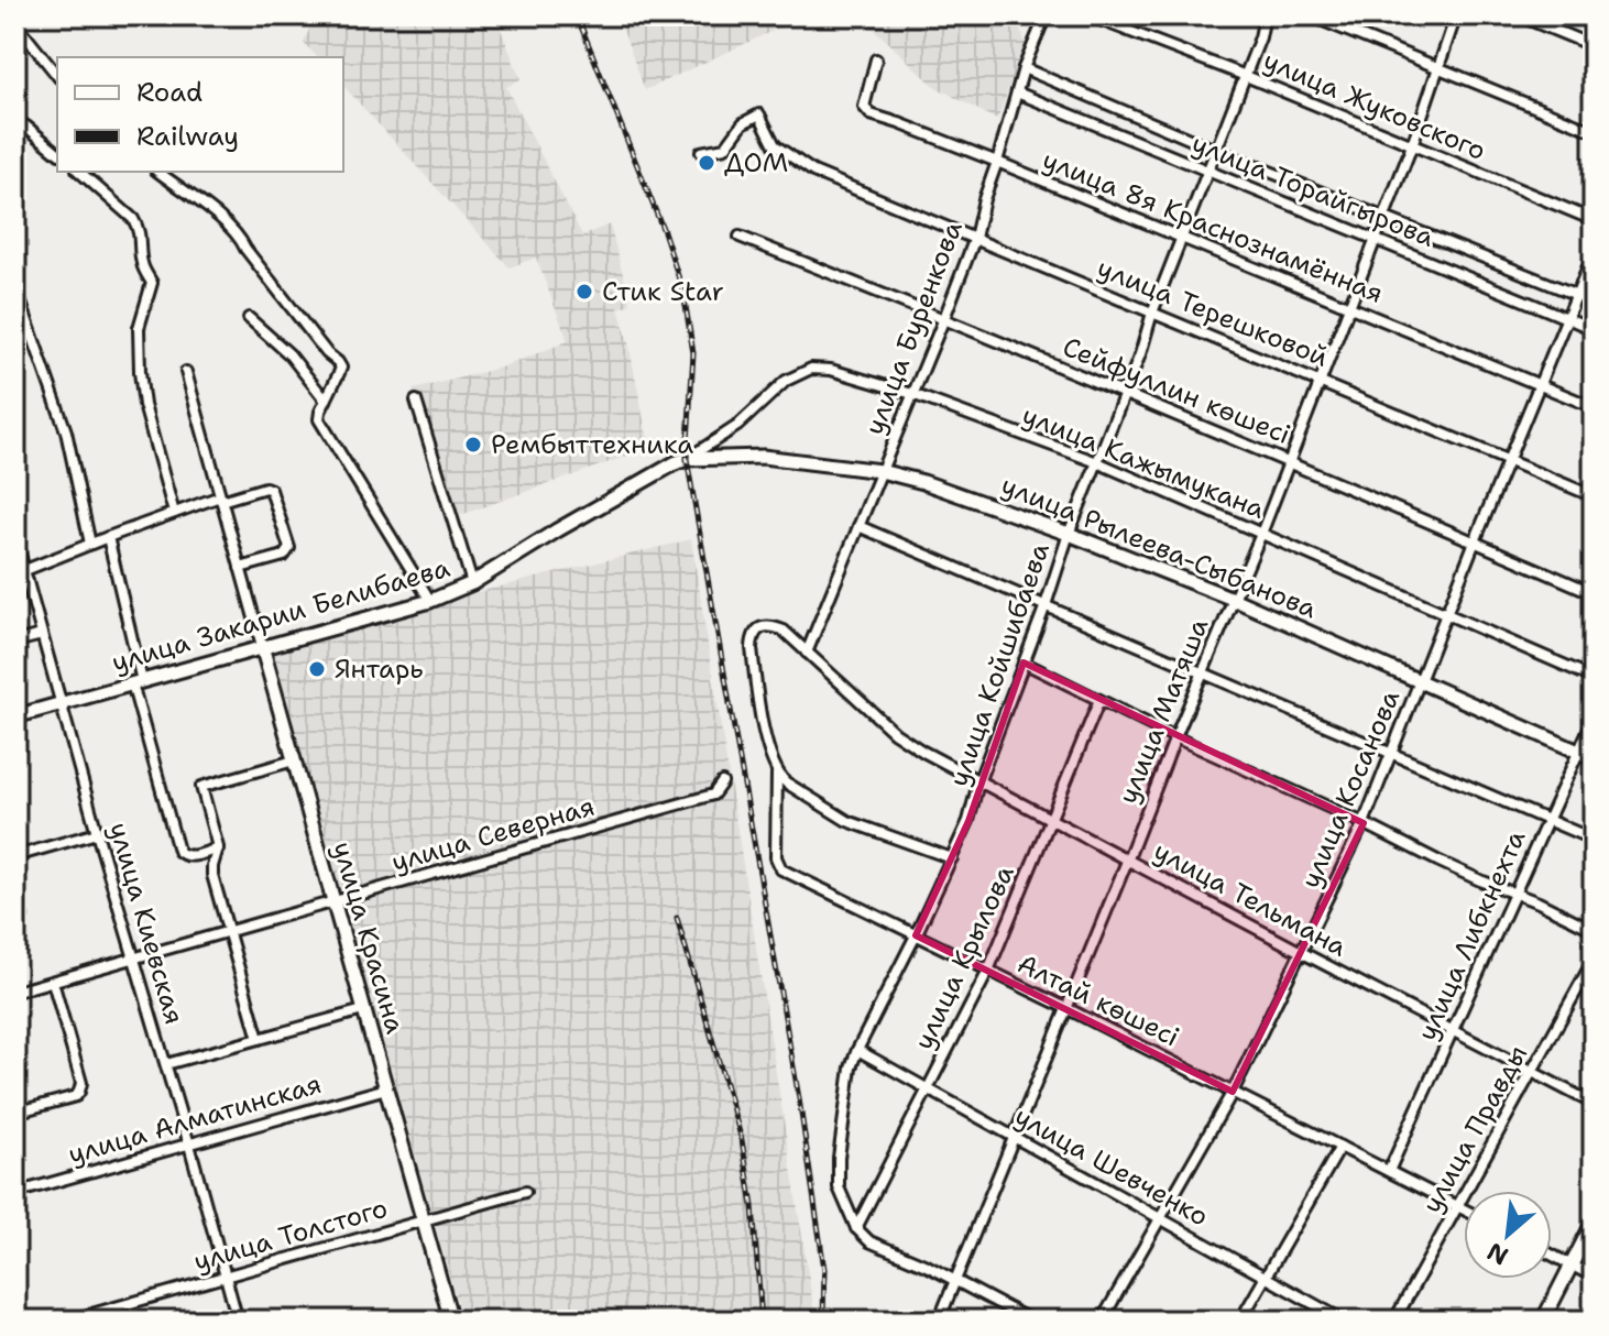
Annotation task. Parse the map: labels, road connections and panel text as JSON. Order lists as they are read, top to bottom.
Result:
{
  "streets": {
    "street": [
      "улица Жуковского",
      "улица Торайгырова",
      "улица 8я Краснознамённая",
      "улица Терешковой",
      "улица Буренкова",
      "Сейфуллин көшесі",
      "улица Кажымукана",
      "улица Рылеева-Сыбанова",
      "улица Закарии Белибаева",
      "улица Койшибаева",
      "улица Матяша",
      "улица Косанова",
      "улица Северная",
      "улица Тельмана",
      "улица Киевская",
      "улица Либкнехта",
      "улица Красина",
      "улица Крылова",
      "Алтай көшесі",
      "улица Алматинская",
      "улица Правды",
      "улица Шевченко",
      "улица Толстого"
    ]
  },
  "crossings": [
    ["улица Жуковского", "улица Койшибаева"],
    ["улица Жуковского", "улица Матяша"],
    ["улица Торайгырова", "улица Буренкова"],
    ["улица Торайгырова", "улица Койшибаева"],
    ["улица Торайгырова", "улица Матяша"],
    ["улица Торайгырова", "улица Косанова"],
    ["улица 8я Краснознамённая", "улица Буренкова"],
    ["улица 8я Краснознамённая", "улица Койшибаева"],
    ["улица 8я Краснознамённая", "улица Матяша"],
    ["улица 8я Краснознамённая", "улица Косанова"],
    ["улица Терешковой", "улица Буренкова"],
    ["улица Терешковой", "улица Койшибаева"],
    ["улица Терешковой", "улица Матяша"],
    ["улица Терешковой", "улица Косанова"],
    ["улица Буренкова", "Сейфуллин көшесі"],
    ["улица Буренкова", "улица Кажымукана"],
    ["улица Буренкова", "улица Рылеева-Сыбанова"],
    ["улица Буренкова", "улица Тельмана"],
    ["Сейфуллин көшесі", "улица Койшибаева"],
    ["Сейфуллин көшесі", "улица Матяша"],
    ["Сейфуллин көшесі", "улица Косанова"],
    ["улица Кажымукана", "улица Рылеева-Сыбанова"],
    ["улица Кажымукана", "улица Закарии Белибаева"],
    ["улица Кажымукана", "улица Койшибаева"],
    ["улица Кажымукана", "улица Матяша"],
    ["улица Кажымукана", "улица Косанова"],
    ["улица Рылеева-Сыбанова", "улица Закарии Белибаева"],
    ["улица Рылеева-Сыбанова", "улица Койшибаева"],
    ["улица Рылеева-Сыбанова", "улица Матяша"],
    ["улица Рылеева-Сыбанова", "улица Косанова"],
    ["улица Рылеева-Сыбанова", "улица Либкнехта"],
    ["улица Закарии Белибаева", "улица Киевская"],
    ["улица Закарии Белибаева", "улица Красина"],
    ["улица Койшибаева", "улица Тельмана"],
    ["улица Койшибаева", "улица Крылова"],
    ["улица Койшибаева", "Алтай көшесі"],
    ["улица Койшибаева", "улица Шевченко"],
    ["улица Матяша", "улица Тельмана"],
    ["улица Матяша", "Алтай көшесі"],
    ["улица Матяша", "улица Шевченко"],
    ["улица Косанова", "улица Тельмана"],
    ["улица Косанова", "Алтай көшесі"],
    ["улица Косанова", "улица Шевченко"],
    ["улица Северная", "улица Киевская"],
    ["улица Северная", "улица Красина"],
    ["улица Тельмана", "улица Либкнехта"],
    ["улица Тельмана", "улица Крылова"],
    ["улица Тельмана", "Алтай көшесі"],
    ["улица Тельмана", "улица Правды"],
    ["улица Киевская", "улица Алматинская"],
    ["улица Киевская", "улица Толстого"],
    ["улица Либкнехта", "Алтай көшесі"],
    ["улица Красина", "улица Алматинская"],
    ["улица Красина", "улица Толстого"],
    ["улица Крылова", "Алтай көшесі"],
    ["улица Крылова", "улица Шевченко"],
    ["Алтай көшесі", "улица Правды"]
  ],
  "places": [
    "ДОМ",
    "Стик Star",
    "Рембыттехника",
    "Янтарь"
  ],
  "legend": ["Road", "Railway"],
  "north": "bottom left"
}
